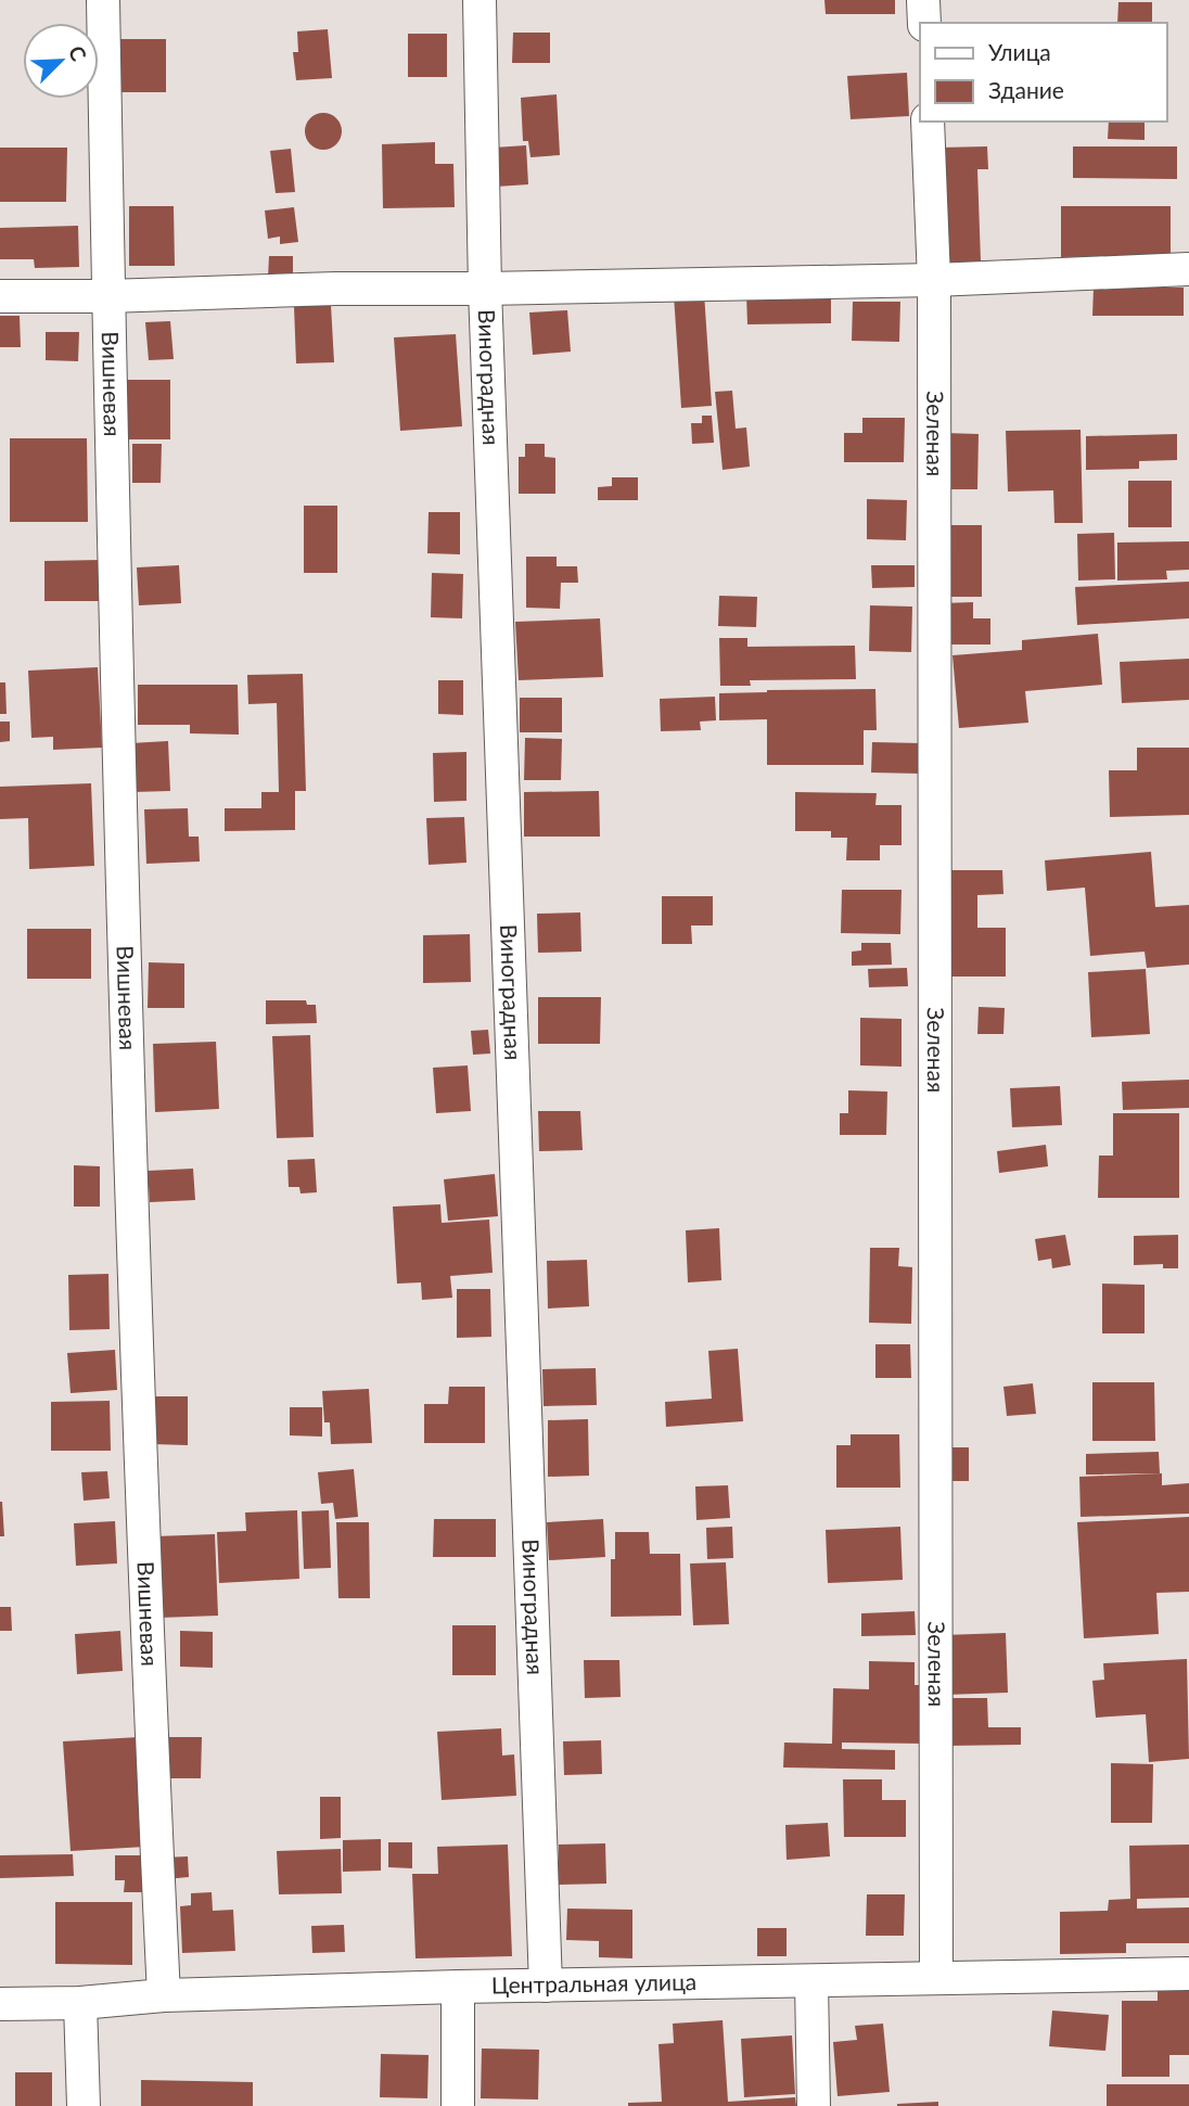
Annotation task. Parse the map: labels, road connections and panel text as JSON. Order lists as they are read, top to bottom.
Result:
{
  "streets": {
    "street": [
      "Виноградная",
      "Вишневая",
      "Зеленая",
      "Центральная улица"
    ]
  },
  "crossings": [
    ["Виноградная", "Центральная улица"],
    ["Вишневая", "Центральная улица"],
    ["Зеленая", "Центральная улица"]
  ],
  "legend": ["Улица", "Здание"],
  "north": "top right"
}
